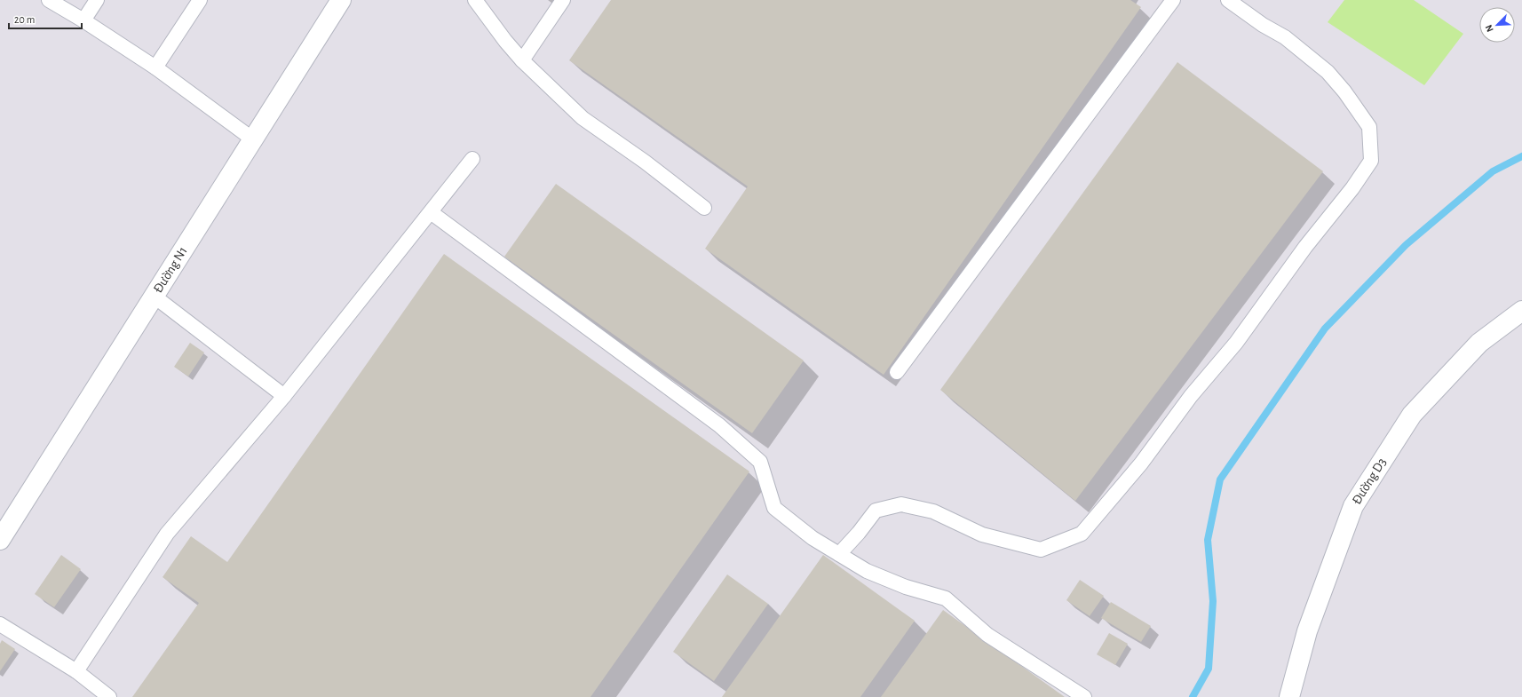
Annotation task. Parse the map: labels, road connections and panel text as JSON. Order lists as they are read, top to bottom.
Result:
{
  "streets": {
    "street": ["Đường N1", "Đường D3"]
  },
  "scale_bar": "20 m",
  "north": "bottom left"
}
